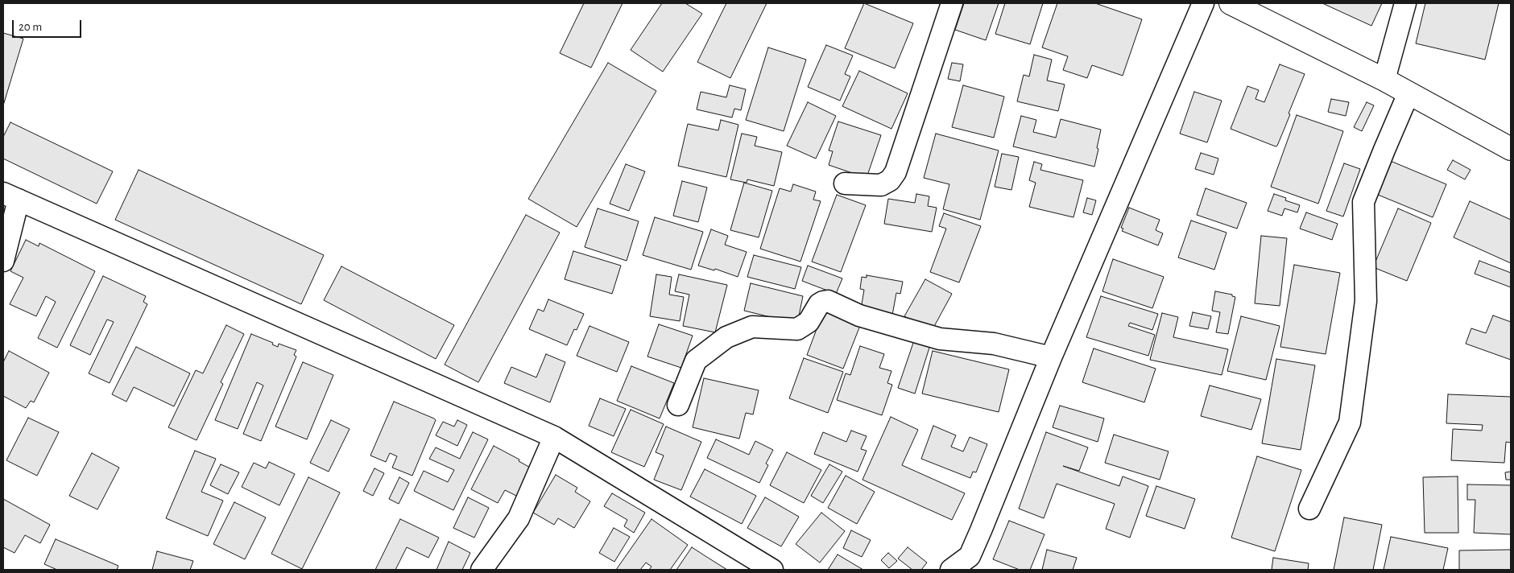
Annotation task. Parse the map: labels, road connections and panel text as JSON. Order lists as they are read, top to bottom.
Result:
{
  "scale_bar": "20 m"
}
